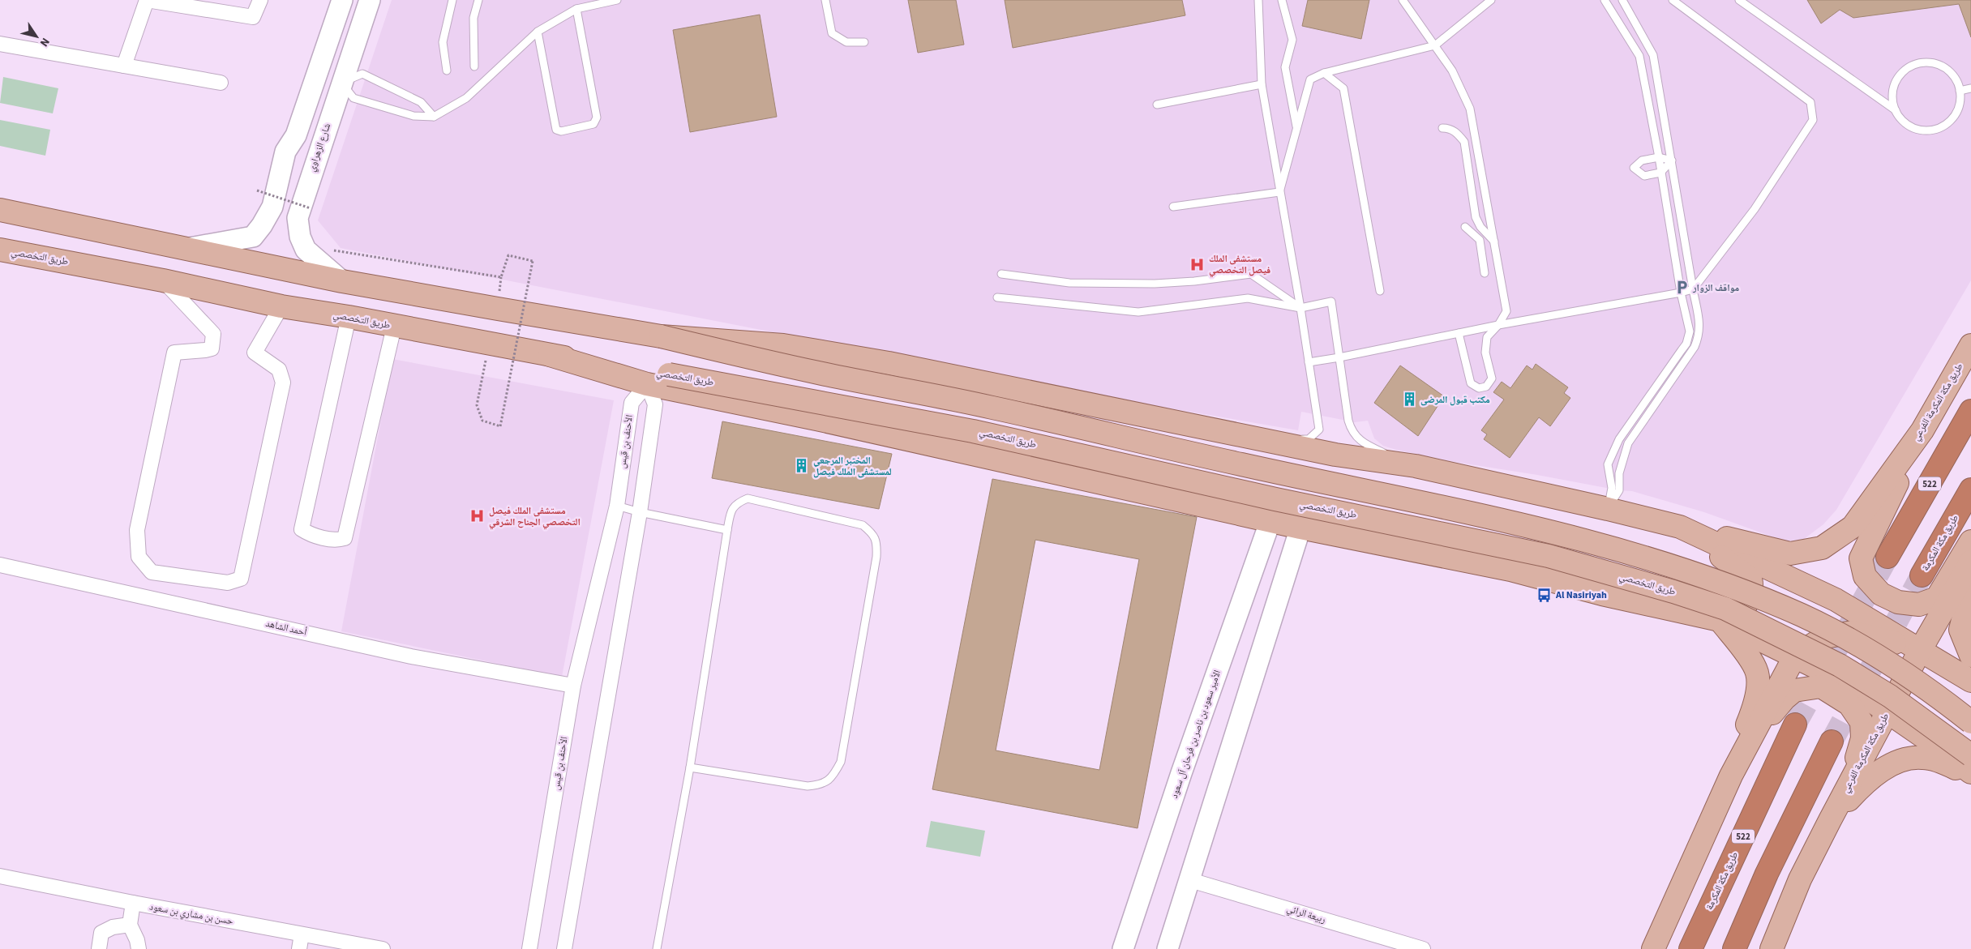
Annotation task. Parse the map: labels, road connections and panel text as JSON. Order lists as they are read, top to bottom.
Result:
{
  "streets": {
    "highway": ["522", "طريق مكة المكرمة"],
    "main road": ["طريق التخصصي", "طريق مكة المكرمة الفرعي"],
    "street": [
      "شارع الزهراوي",
      "الأحنف بن قيس",
      "أحمد الشاهد",
      "الأمير سعود بن ناصر بن فرحان آل سعود",
      "حسن بن مشاري بن سعود",
      "ربيعة الرائي"
    ]
  },
  "crossings": [
    ["الأحنف بن قيس", "أحمد الشاهد"]
  ],
  "places": {
    "hospital": ["مستشفى الملك فيصل التخصصي", "مستشفى الملك فيصل التخصصي الجناح الشرقي"],
    "parking": ["مواقف الزوار"],
    "building": ["مكتب قبول المرضى", "المختبر المرجعي لمستشفى الملك فيصل"],
    "bus stop": ["Al Nasiriyah"]
  },
  "north": "bottom right"
}
